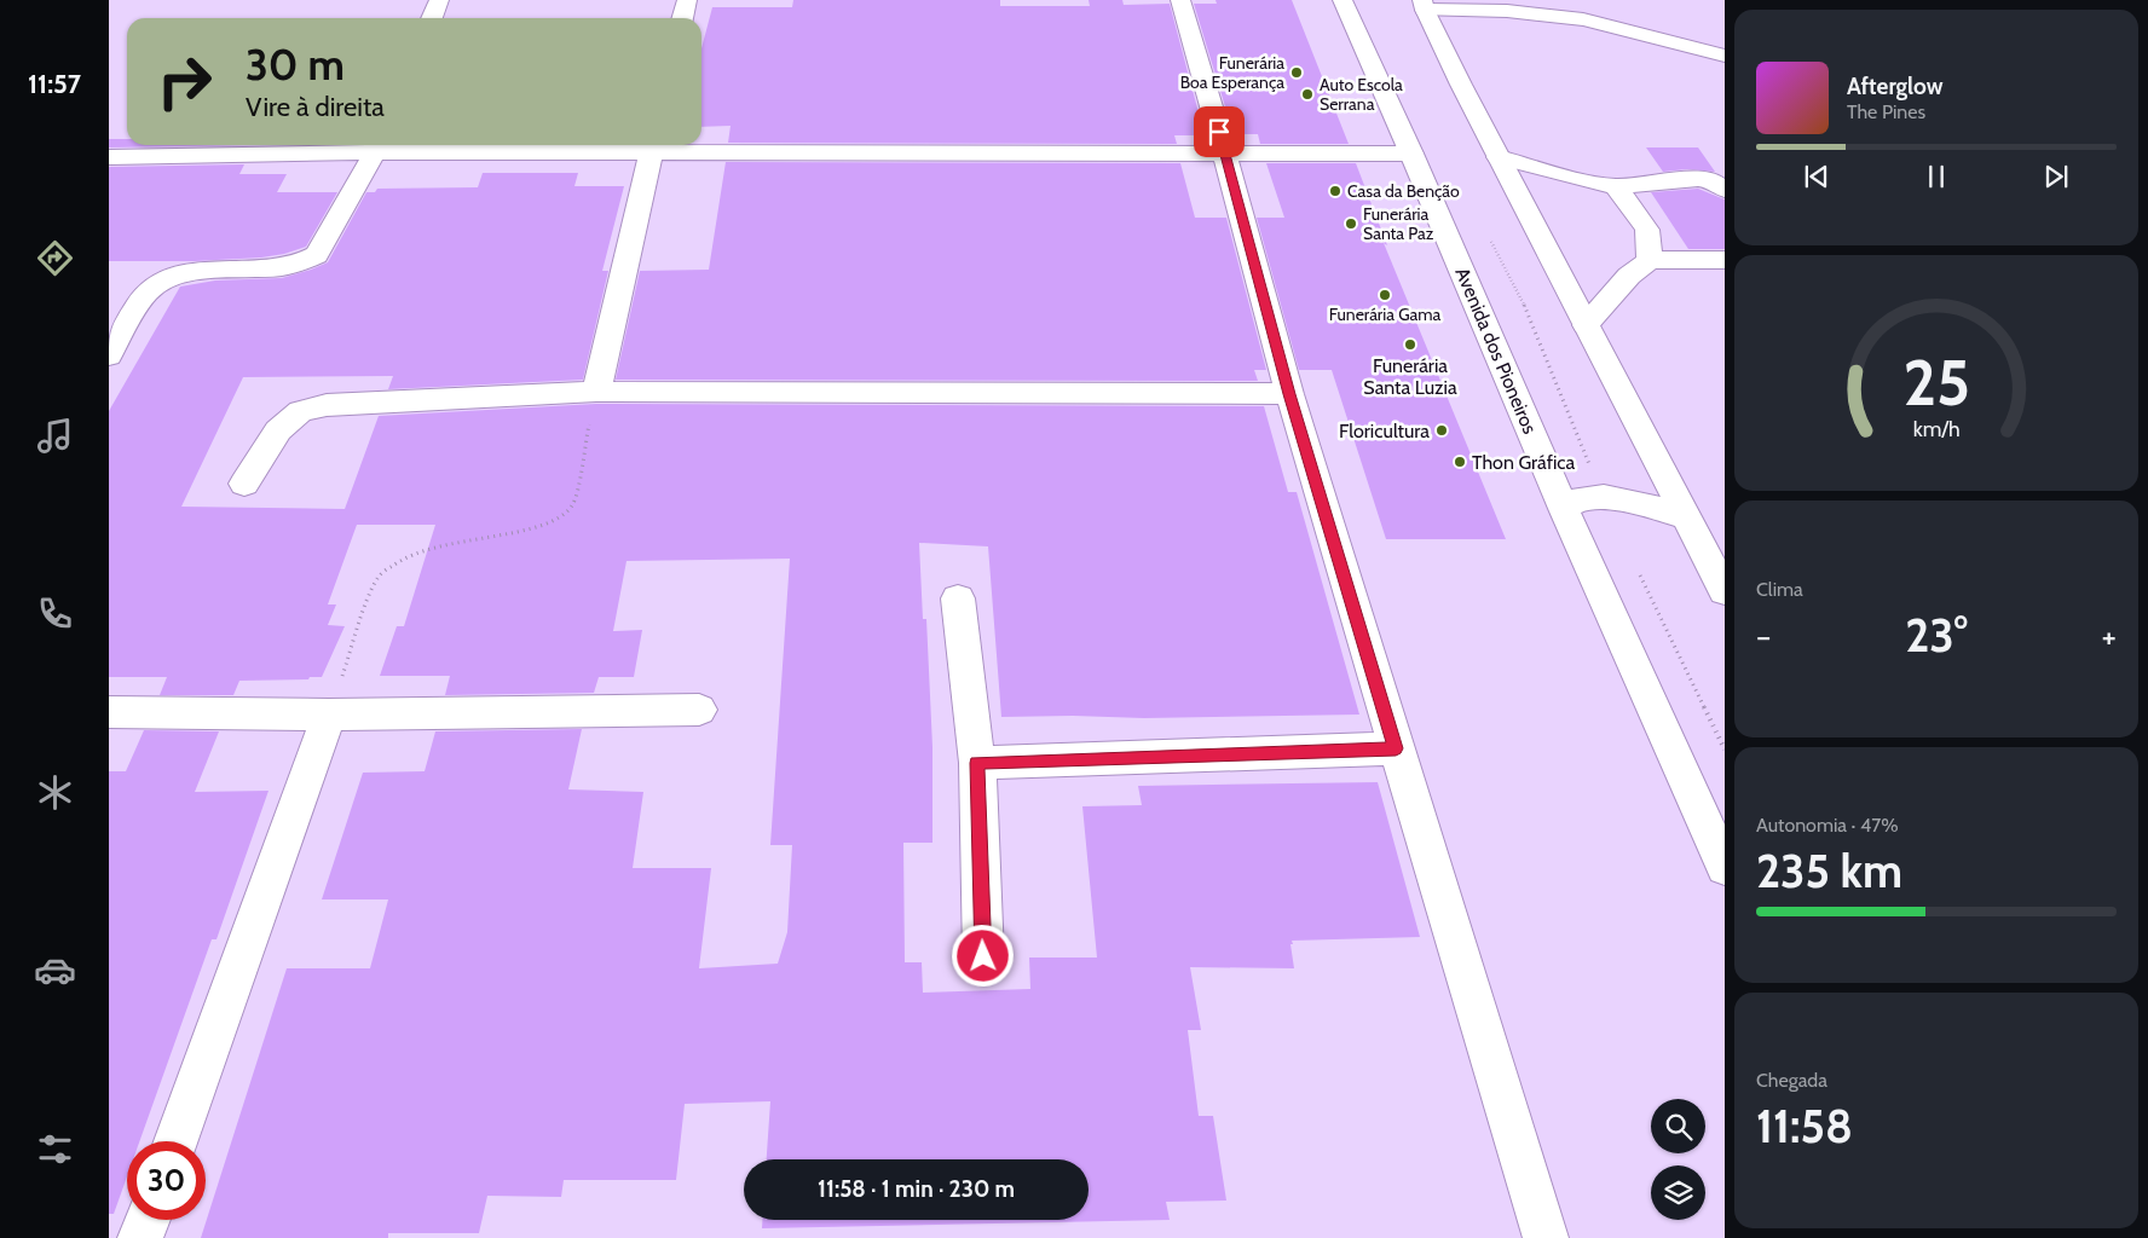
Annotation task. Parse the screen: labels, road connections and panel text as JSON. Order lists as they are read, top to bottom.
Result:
{
  "streets": {
    "street": ["Avenida dos Pioneiros"]
  },
  "places": [
    "Funerária Boa Esperança",
    "Auto Escola Serrana",
    "Casa da Benção",
    "Funerária Santa Paz",
    "Funerária Gama",
    "Funerária Santa Luzia",
    "Floricultura",
    "Thon Gráfica"
  ],
  "page": {
    "tabs": "11:57",
    "turn": ["30 m", "Vire à direita"],
    "song": ["Afterglow", "The Pines"],
    "tile": [
      "Clima",
      ["Autonomia · 47%", "235 km"],
      ["Chegada", "11:58"]
    ],
    "heat": ["−", "23°", "+"],
    "limit": "30",
    "trip": "11:58 · 1 min · 230 m",
    "gauge": ["25", "km/h"]
  }
}
